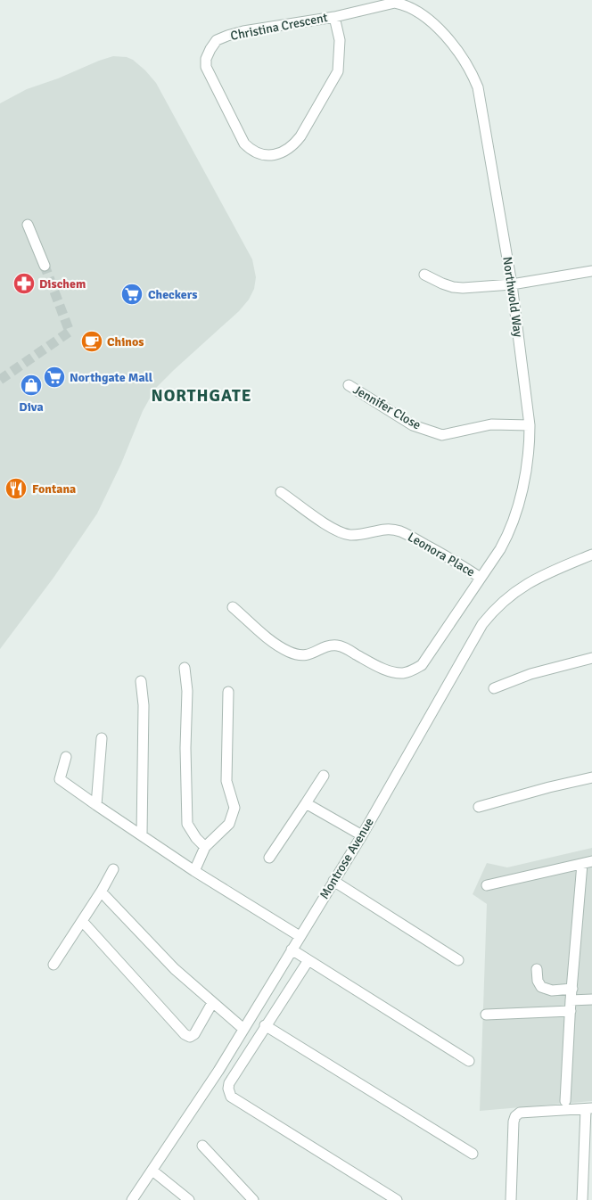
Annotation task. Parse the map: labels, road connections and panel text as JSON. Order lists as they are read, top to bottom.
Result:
{
  "streets": {
    "street": [
      "Christina Crescent",
      "Northwold Way",
      "Jennifer Close",
      "Leonora Place",
      "Montrose Avenue"
    ]
  },
  "crossings": [
    ["Christina Crescent", "Northwold Way"],
    ["Northwold Way", "Jennifer Close"],
    ["Northwold Way", "Leonora Place"]
  ],
  "districts": ["NORTHGATE"],
  "places": {
    "pharmacy": ["Dischem"],
    "supermarket": ["Checkers", "Northgate Mall"],
    "cafe": ["Chinos"],
    "shop": ["Diva"],
    "restaurant": ["Fontana"]
  }
}
